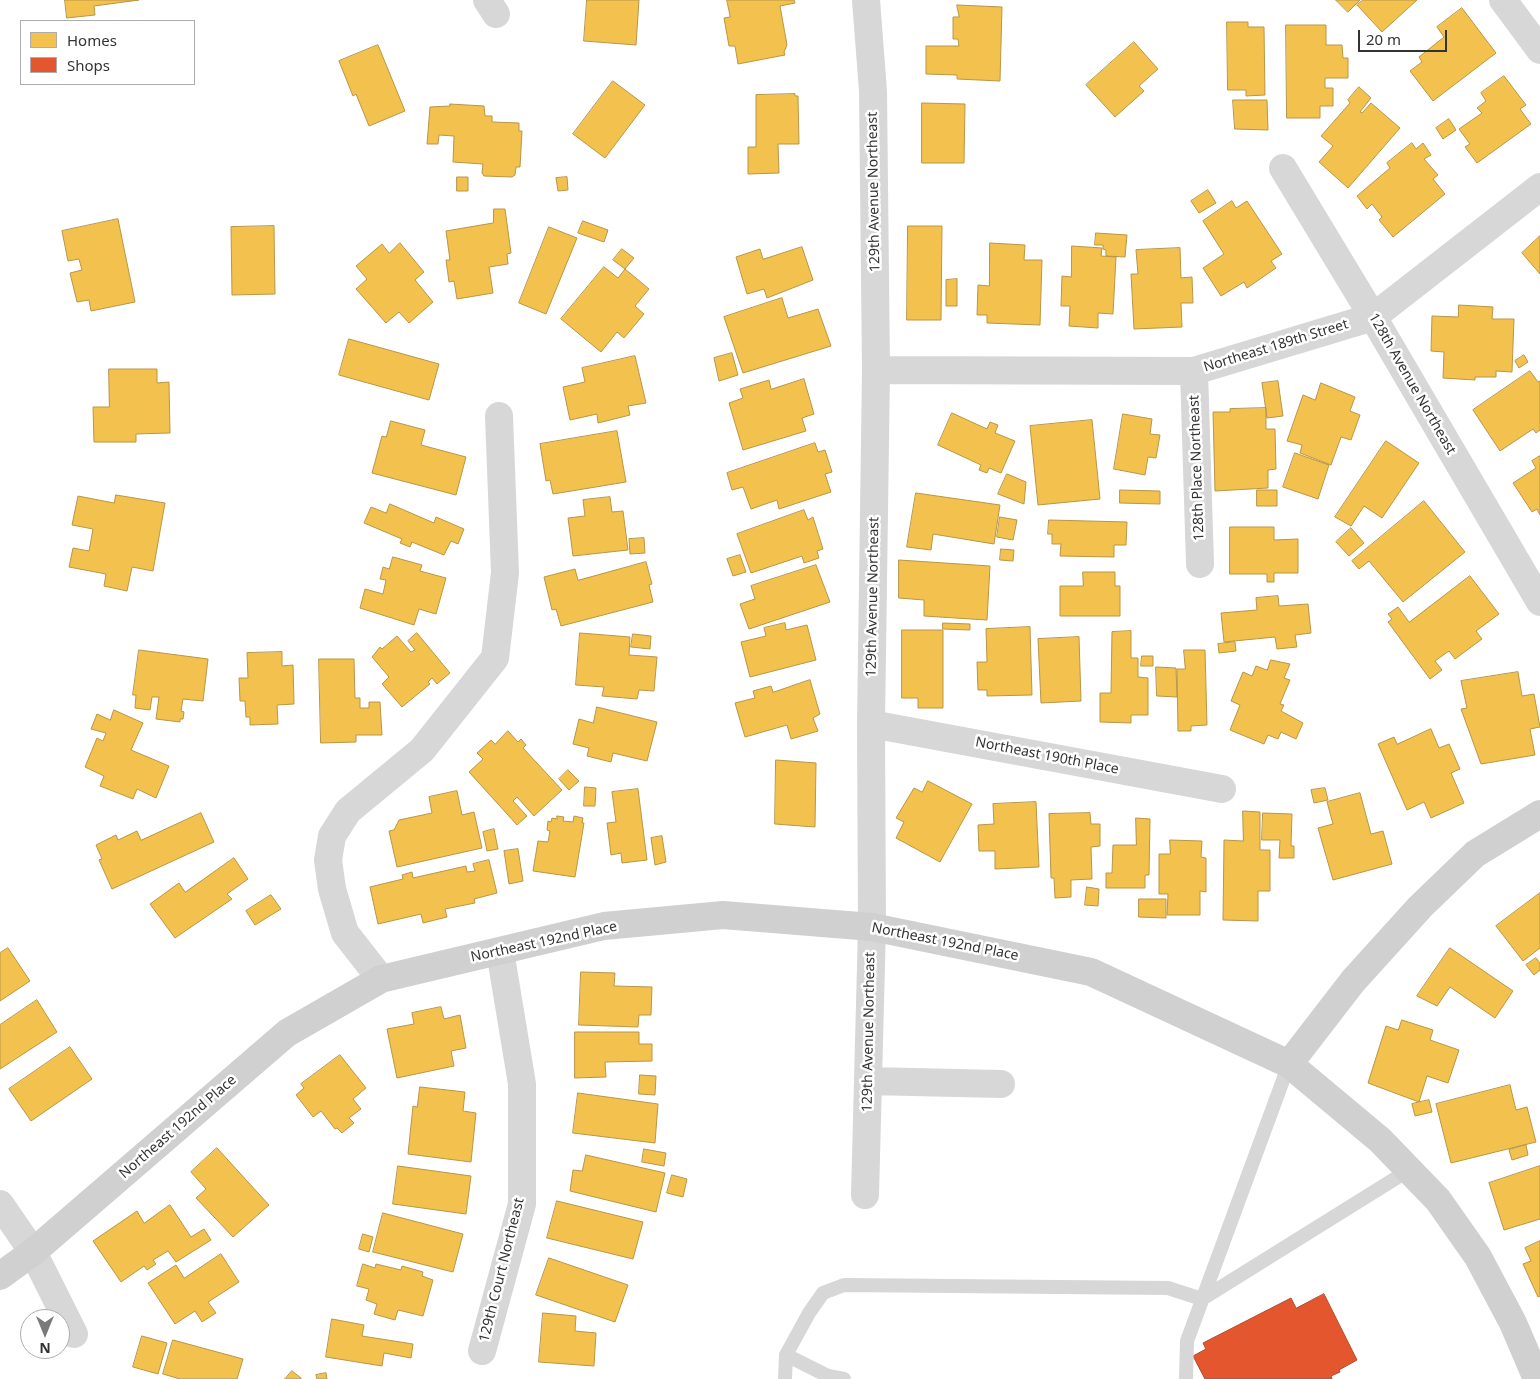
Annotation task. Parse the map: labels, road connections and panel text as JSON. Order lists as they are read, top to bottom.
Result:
{
  "streets": {
    "main road": ["Northeast 192nd Place"],
    "street": [
      "129th Avenue Northeast",
      "Northeast 189th Street",
      "128th Avenue Northeast",
      "128th Place Northeast",
      "Northeast 190th Place",
      "129th Court Northeast"
    ]
  },
  "crossings": [
    ["129th Avenue Northeast", "Northeast 189th Street"],
    ["129th Avenue Northeast", "Northeast 190th Place"],
    ["129th Avenue Northeast", "Northeast 192nd Place"],
    ["Northeast 189th Street", "128th Avenue Northeast"],
    ["Northeast 189th Street", "128th Place Northeast"],
    ["Northeast 192nd Place", "129th Court Northeast"]
  ],
  "legend": ["Homes", "Shops"],
  "scale_bar": "20 m",
  "north": "bottom"
}
